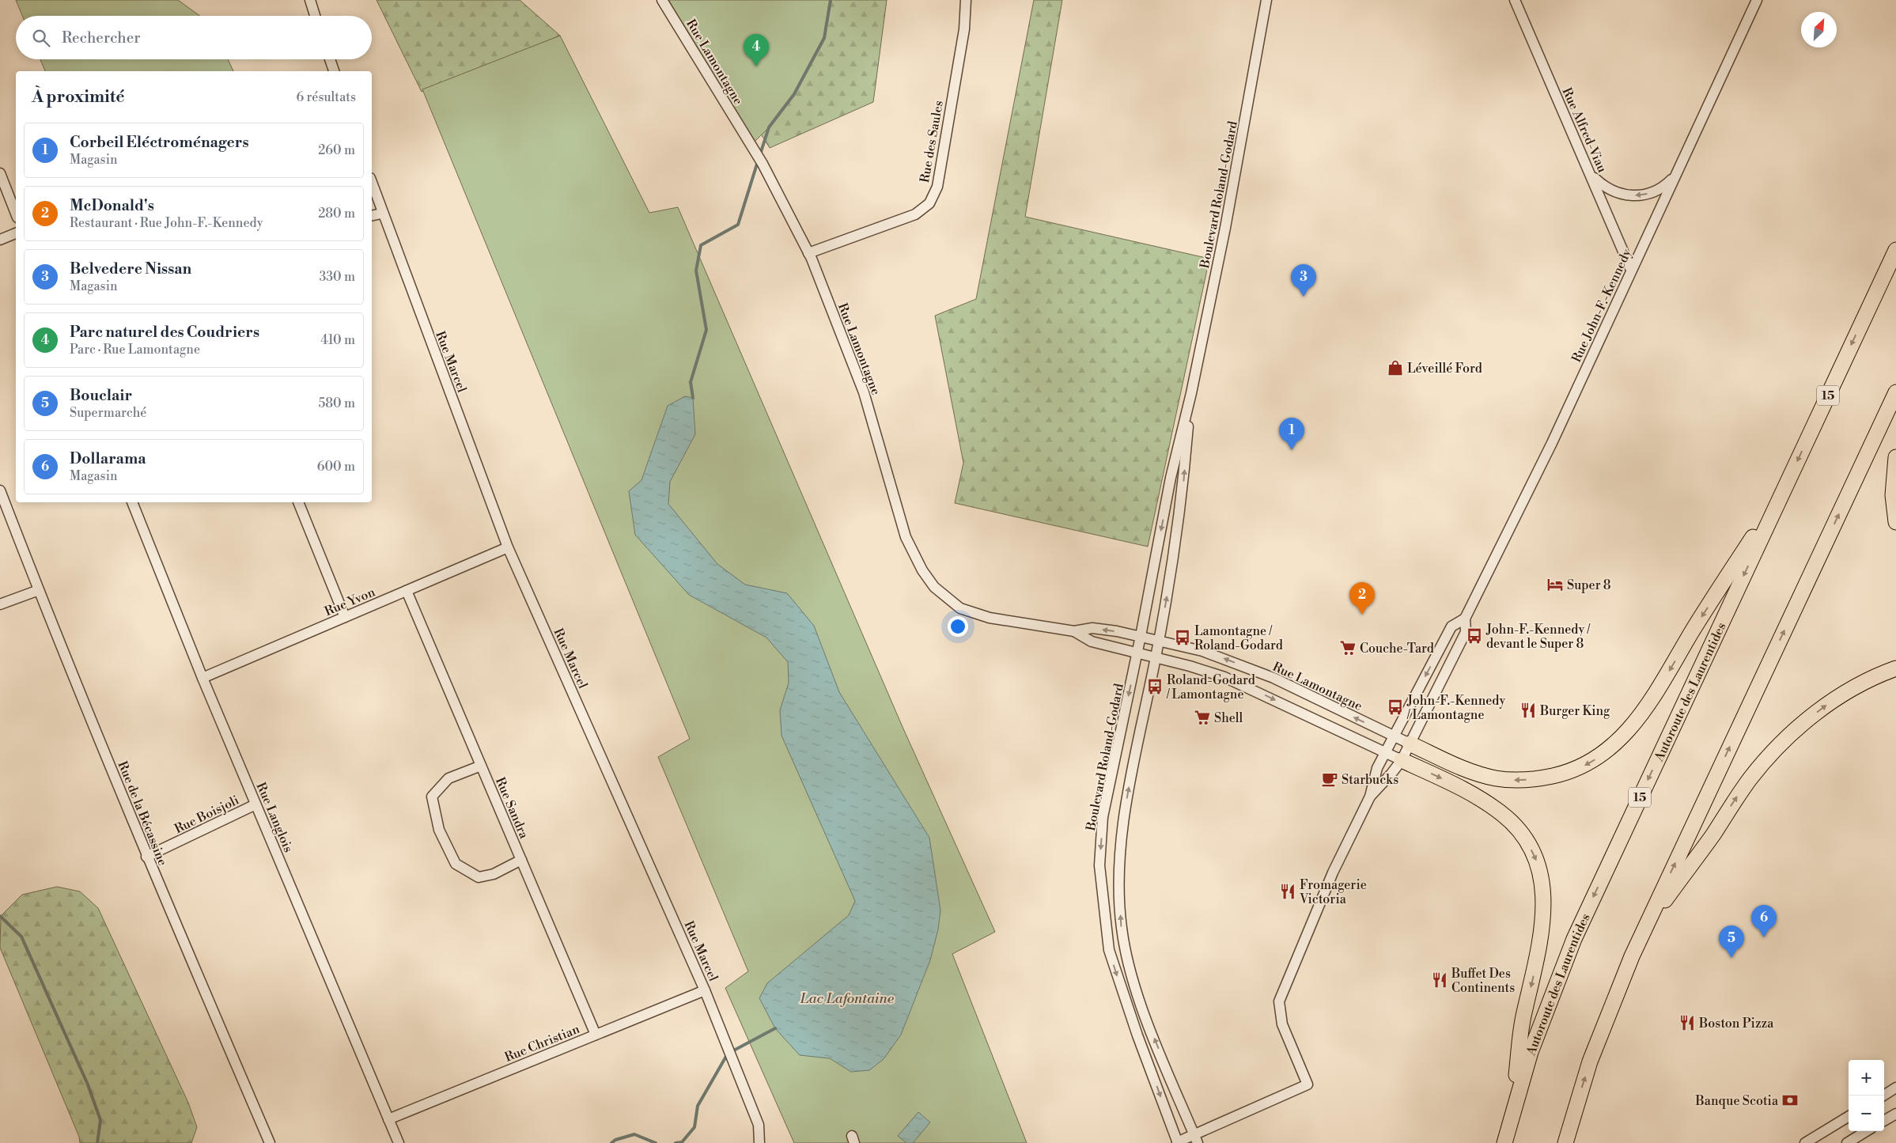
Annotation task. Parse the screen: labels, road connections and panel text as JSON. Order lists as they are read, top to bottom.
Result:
{
  "streets": {
    "highway": ["15", "Autoroute des Laurentides"],
    "street": [
      "Rue Lamontagne",
      "Rue Alfred-Viau",
      "Rue des Saules",
      "Boulevard Roland-Godard",
      "Rue John-F.-Kennedy",
      "Rue Marcel",
      "Rue Yvon",
      "Rue Sandra",
      "Rue de la Bécassine",
      "Rue Boisjoli",
      "Rue Langlois",
      "Rue Christian"
    ]
  },
  "crossings": [
    ["Rue Lamontagne", "Rue des Saules"],
    ["Rue Lamontagne", "Boulevard Roland-Godard"],
    ["Rue Lamontagne", "Rue John-F.-Kennedy"],
    ["Rue Alfred-Viau", "Rue John-F.-Kennedy"],
    ["Boulevard Roland-Godard", "Rue John-F.-Kennedy"],
    ["Rue Marcel", "Rue Yvon"],
    ["Rue Marcel", "Rue Christian"],
    ["Rue Yvon", "Rue Sandra"],
    ["Rue Yvon", "Rue Langlois"],
    ["Rue Sandra", "Rue Christian"],
    ["Rue de la Bécassine", "Rue Boisjoli"],
    ["Rue Boisjoli", "Rue Langlois"],
    ["Rue Langlois", "Rue Christian"]
  ],
  "water": ["Lac Lafontaine"],
  "places": {
    "shop": ["Léveillé Ford"],
    "hotel": ["Super 8"],
    "bus stop": [
      "John-F.-Kennedy / devant le Super 8",
      "Lamontagne / Roland-Godard",
      "Roland-Godard / Lamontagne",
      "John-F.-Kennedy / Lamontagne"
    ],
    "supermarket": ["Couche-Tard", "Shell"],
    "restaurant": [
      "Burger King",
      "Fromagerie Victoria",
      "Buffet Des Continents",
      "Boston Pizza"
    ],
    "cafe": ["Starbucks"],
    "bank": ["Banque Scotia"]
  },
  "north": "top right",
  "page": {
    "search": "Rechercher",
    "pins": [
      "4",
      "3",
      "1",
      "2",
      "6",
      "5"
    ],
    "heading": ["À proximité", "6 résultats"],
    "list": [
      {
        "mark": "1",
        "name": "Corbeil Eléctroménagers",
        "note": "Magasin",
        "value": "260 m"
      },
      {
        "mark": "2",
        "name": "McDonald's",
        "note": "Restaurant · Rue John-F.-Kennedy",
        "value": "280 m"
      },
      {
        "mark": "3",
        "name": "Belvedere Nissan",
        "note": "Magasin",
        "value": "330 m"
      },
      {
        "mark": "4",
        "name": "Parc naturel des Coudriers",
        "note": "Parc · Rue Lamontagne",
        "value": "410 m"
      },
      {
        "mark": "5",
        "name": "Bouclair",
        "note": "Supermarché",
        "value": "580 m"
      },
      {
        "mark": "6",
        "name": "Dollarama",
        "note": "Magasin",
        "value": "600 m"
      }
    ],
    "map_buttons": ["+", "−"]
  }
}
